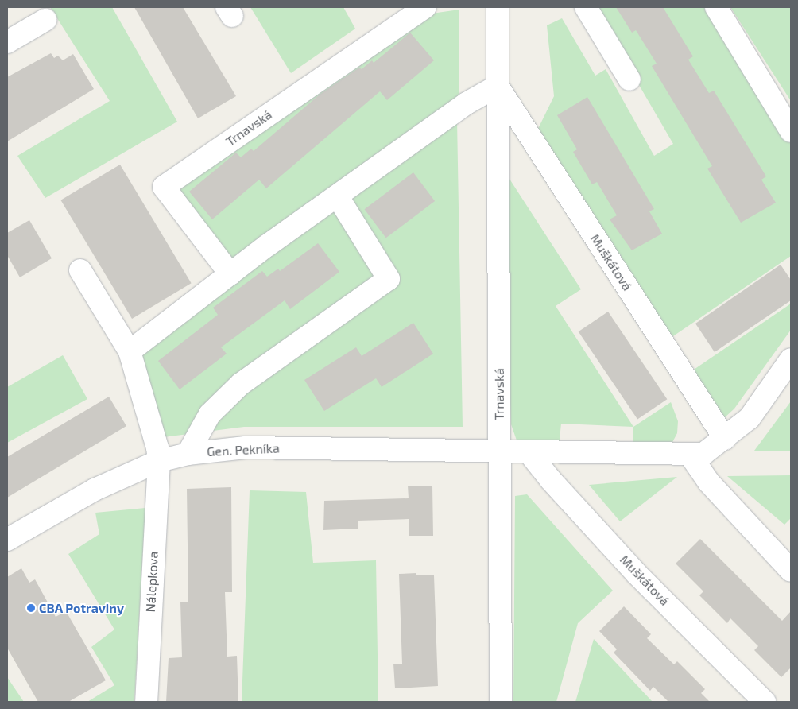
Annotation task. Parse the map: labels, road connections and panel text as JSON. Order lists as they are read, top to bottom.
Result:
{
  "streets": {
    "street": [
      "Trnavská",
      "Muškátová",
      "Gen. Pekníka",
      "Nálepkova"
    ]
  },
  "crossings": [
    ["Trnavská", "Muškátová"],
    ["Trnavská", "Gen. Pekníka"],
    ["Gen. Pekníka", "Nálepkova"]
  ],
  "places": ["CBA Potraviny"]
}
